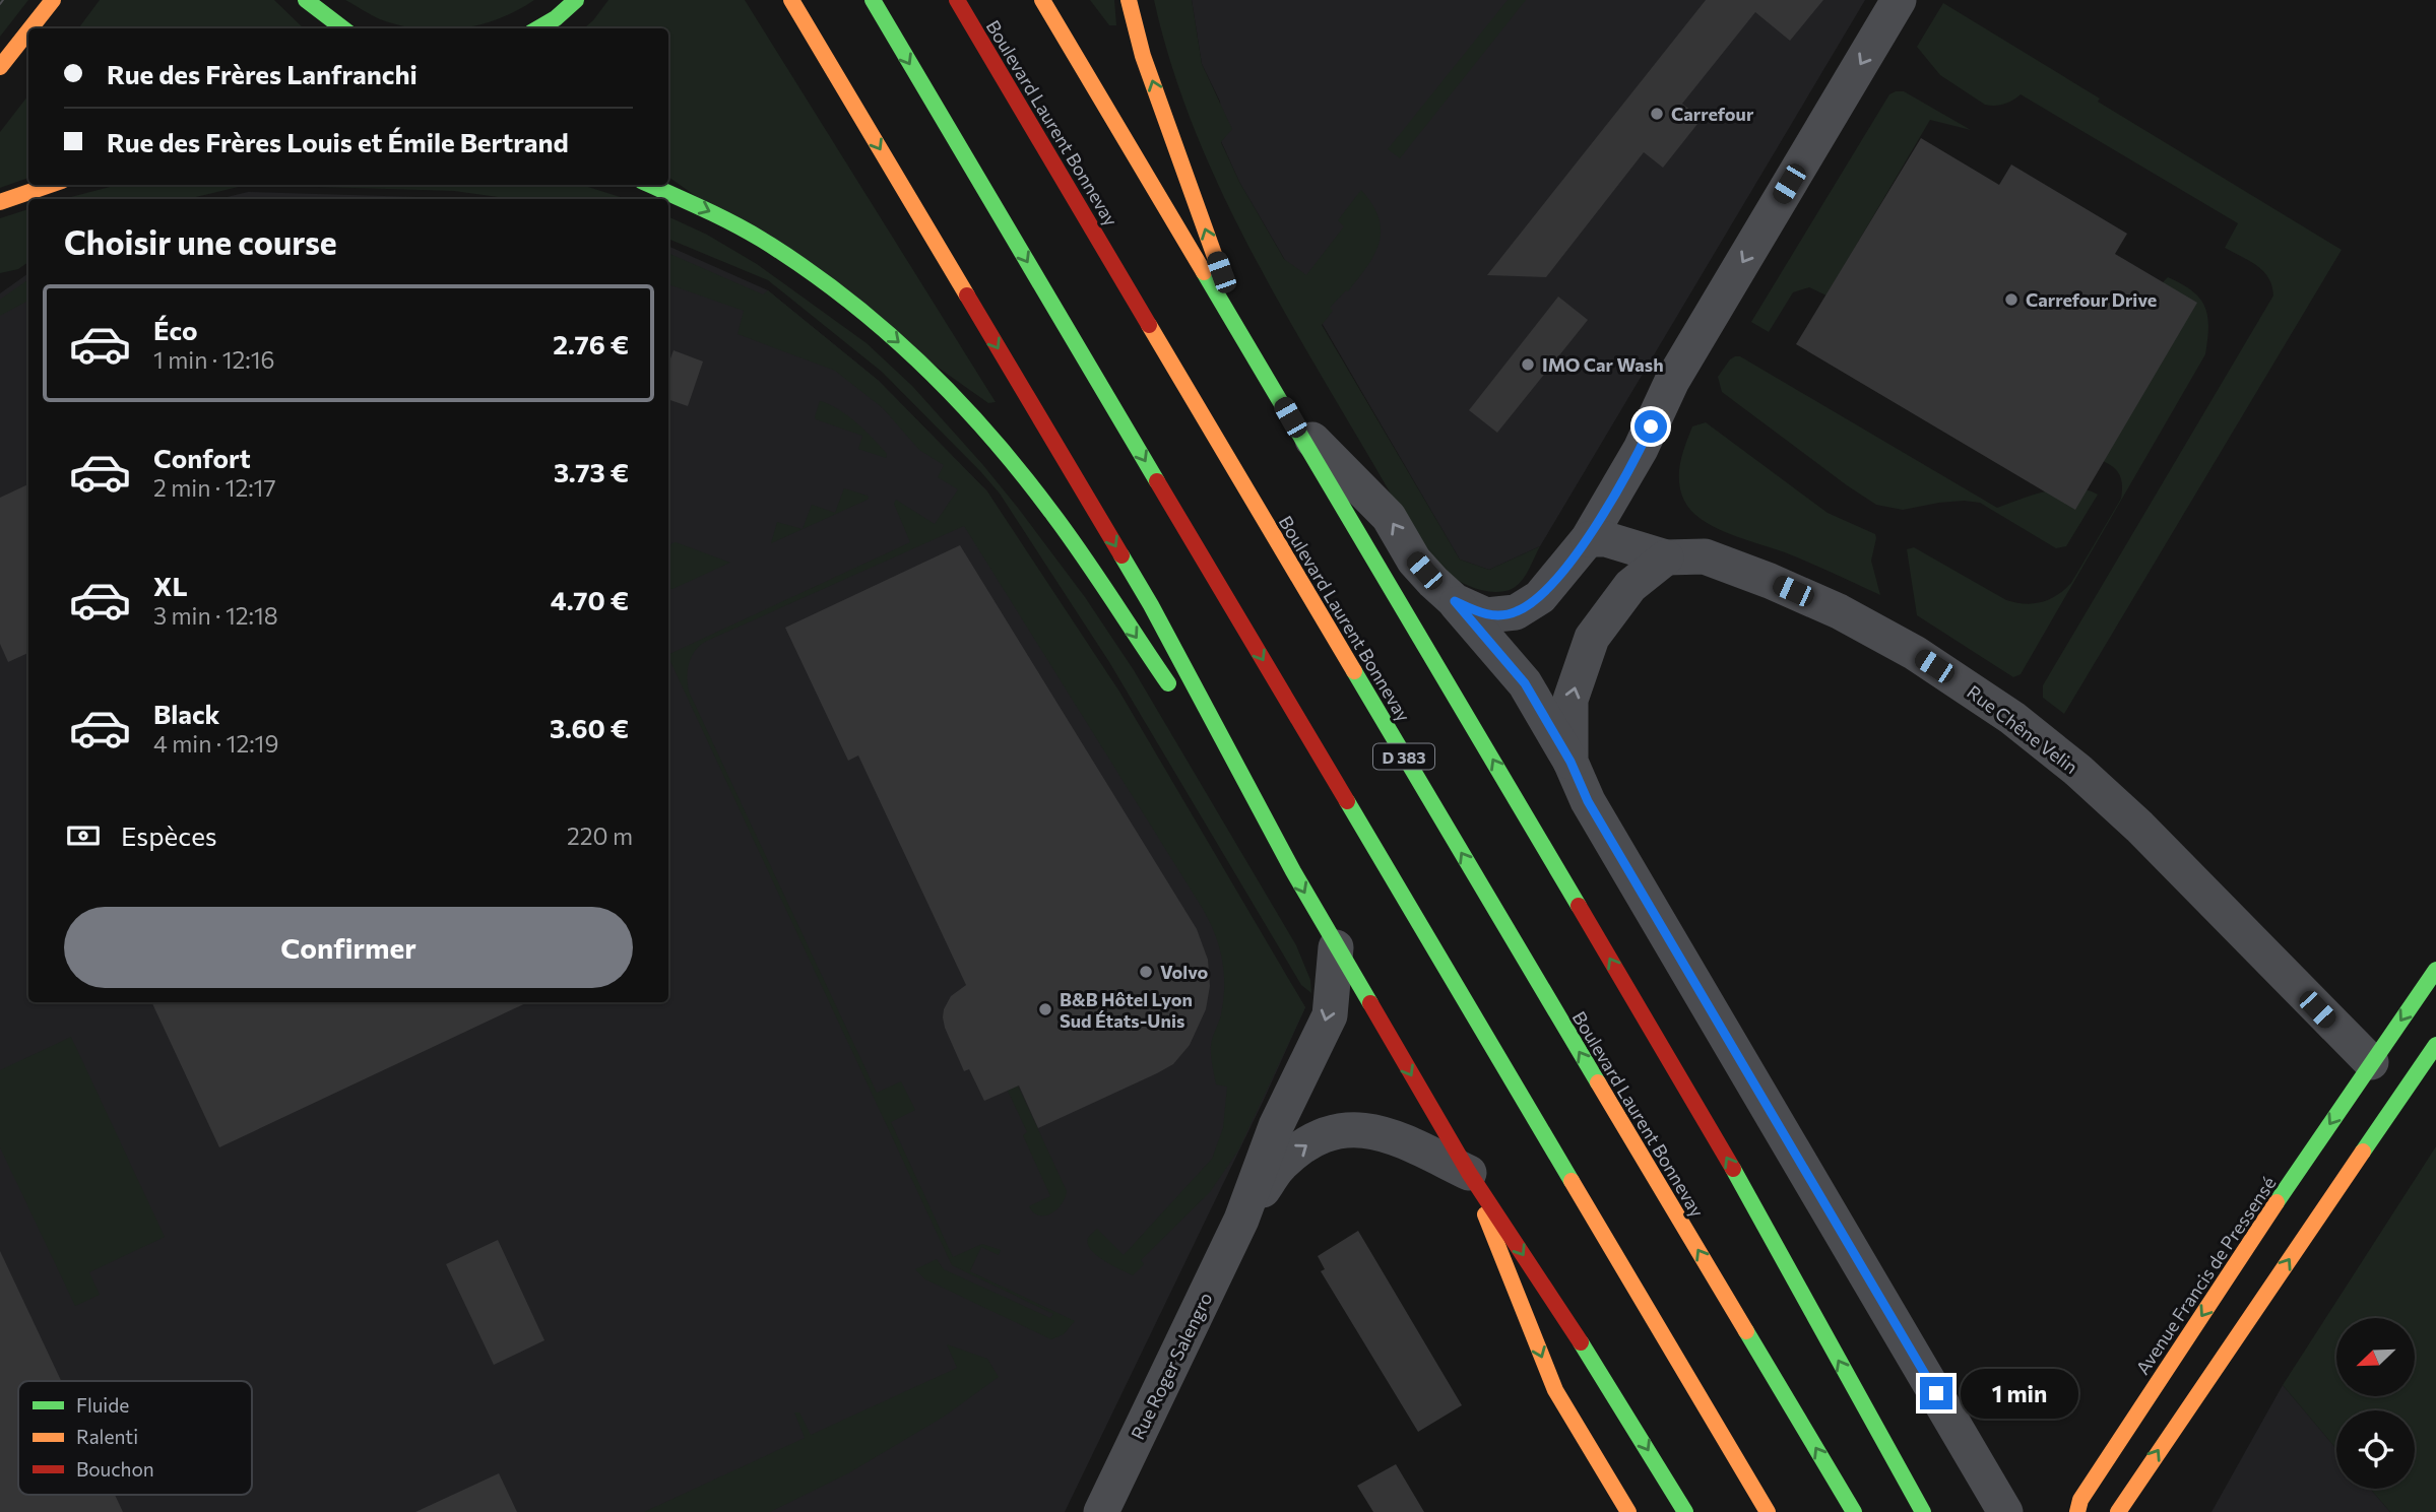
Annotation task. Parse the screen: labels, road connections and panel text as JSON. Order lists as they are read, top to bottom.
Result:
{
  "streets": {
    "main road": ["Boulevard Laurent Bonnevay", "D 383", "Avenue Francis de Pressensé"],
    "street": ["Rue Chêne Velin", "Rue Roger Salengro"]
  },
  "crossings": [
    ["Rue Chêne Velin", "Avenue Francis de Pressensé"]
  ],
  "places": [
    "Carrefour",
    "Carrefour Drive",
    "IMO Car Wash",
    "Volvo",
    "B&B Hôtel Lyon Sud États-Unis"
  ],
  "legend": ["Fluide", "Ralenti", "Bouchon"],
  "north": "bottom left",
  "page": {
    "banner": ["Rue des Frères Lanfranchi", "Rue des Frères Louis et Émile Bertrand"],
    "heading": "Choisir une course",
    "list": [
      {
        "name": "Éco",
        "note": "1 min · 12:16",
        "value": "2.76 €"
      },
      {
        "name": "Confort",
        "note": "2 min · 12:17",
        "value": "3.73 €"
      },
      {
        "name": "XL",
        "note": "3 min · 12:18",
        "value": "4.70 €"
      },
      {
        "name": "Black",
        "note": "4 min · 12:19",
        "value": "3.60 €"
      }
    ],
    "pay": ["Espèces", "220 m"],
    "buttons": "Confirmer",
    "bubble": "1 min"
  }
}
